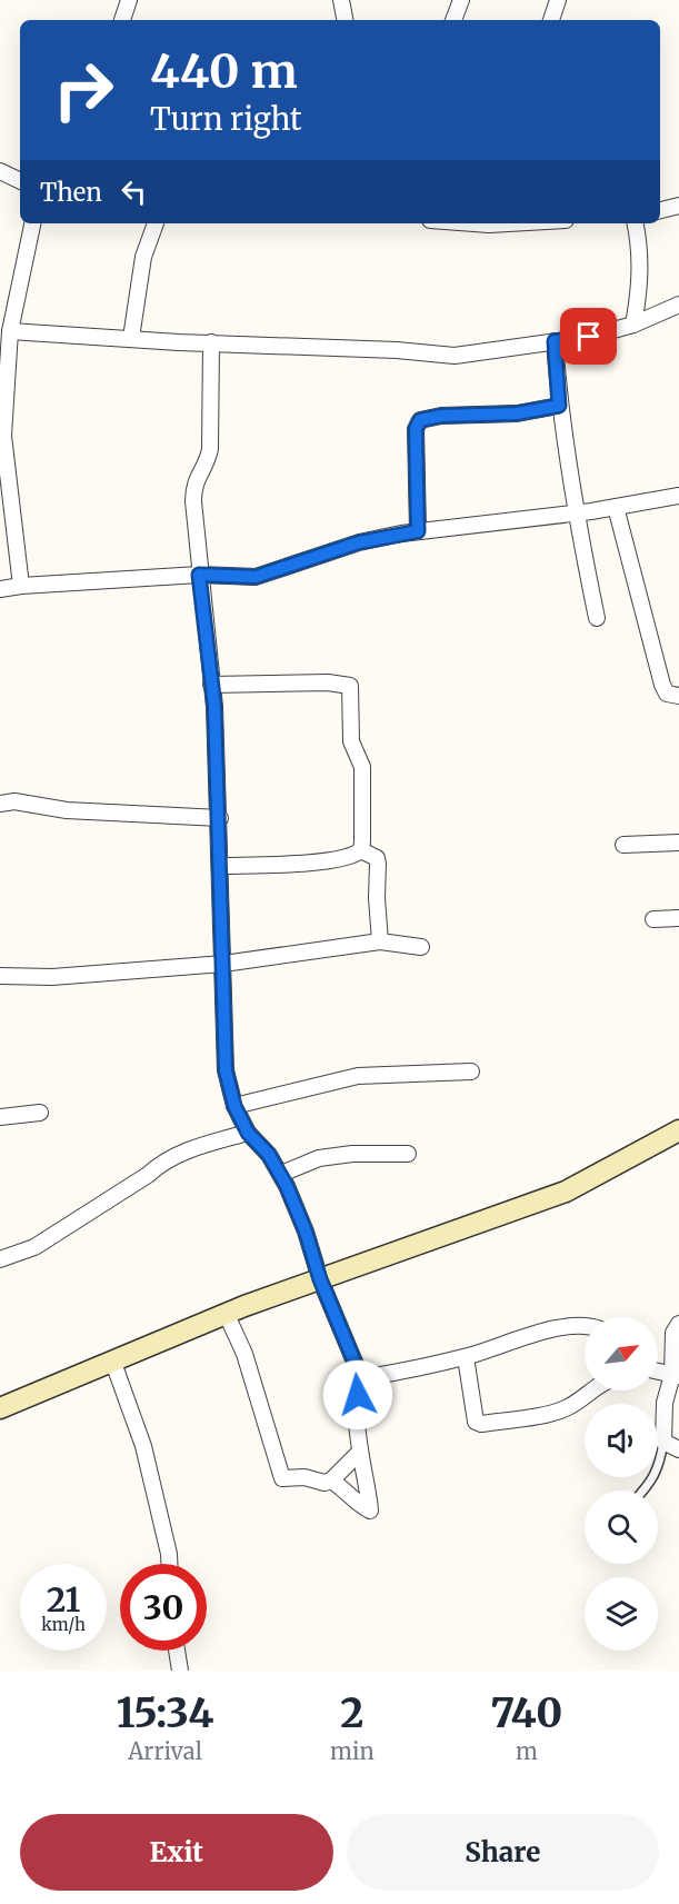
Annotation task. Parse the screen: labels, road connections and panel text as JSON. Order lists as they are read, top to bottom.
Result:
{
  "north": "top right",
  "page": {
    "turn": ["440 m", "Turn right"],
    "then": "Then",
    "speed": "21 km/h",
    "limit": "30",
    "eta": [
      "15:34",
      "Arrival",
      "2",
      "min",
      "740",
      "m"
    ],
    "buttons": ["Exit", "Share"]
  }
}
